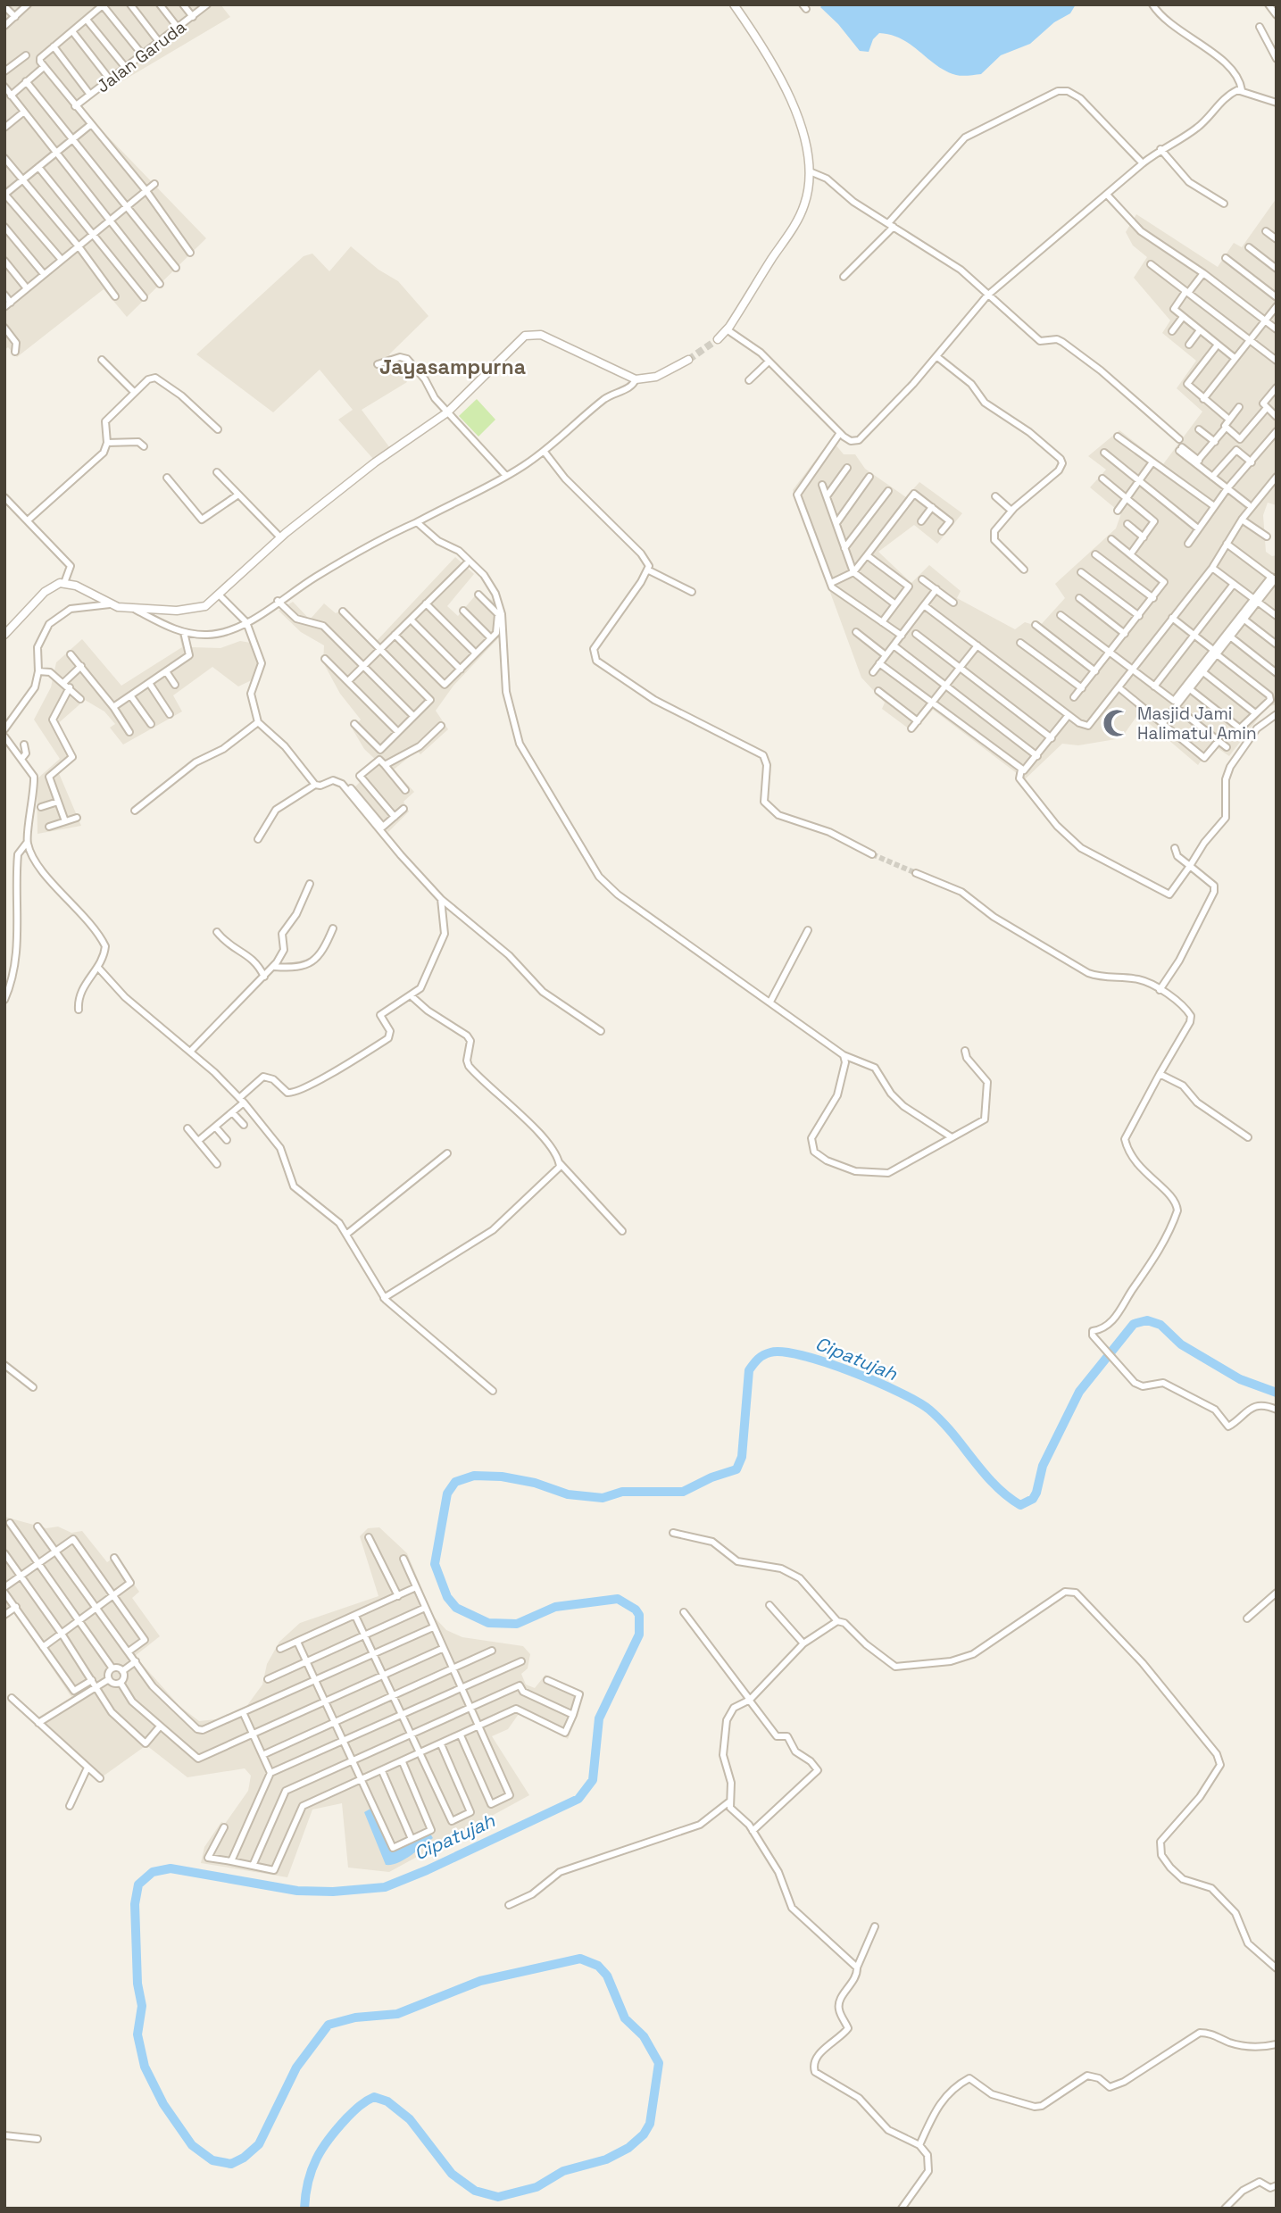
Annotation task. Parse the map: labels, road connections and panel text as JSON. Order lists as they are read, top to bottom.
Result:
{
  "streets": {
    "street": ["Jalan Garuda"]
  },
  "districts": ["Jayasampurna"],
  "water": ["Cipatujah"],
  "places": {
    "mosque": ["Masjid Jami Halimatul Amin"]
  }
}
